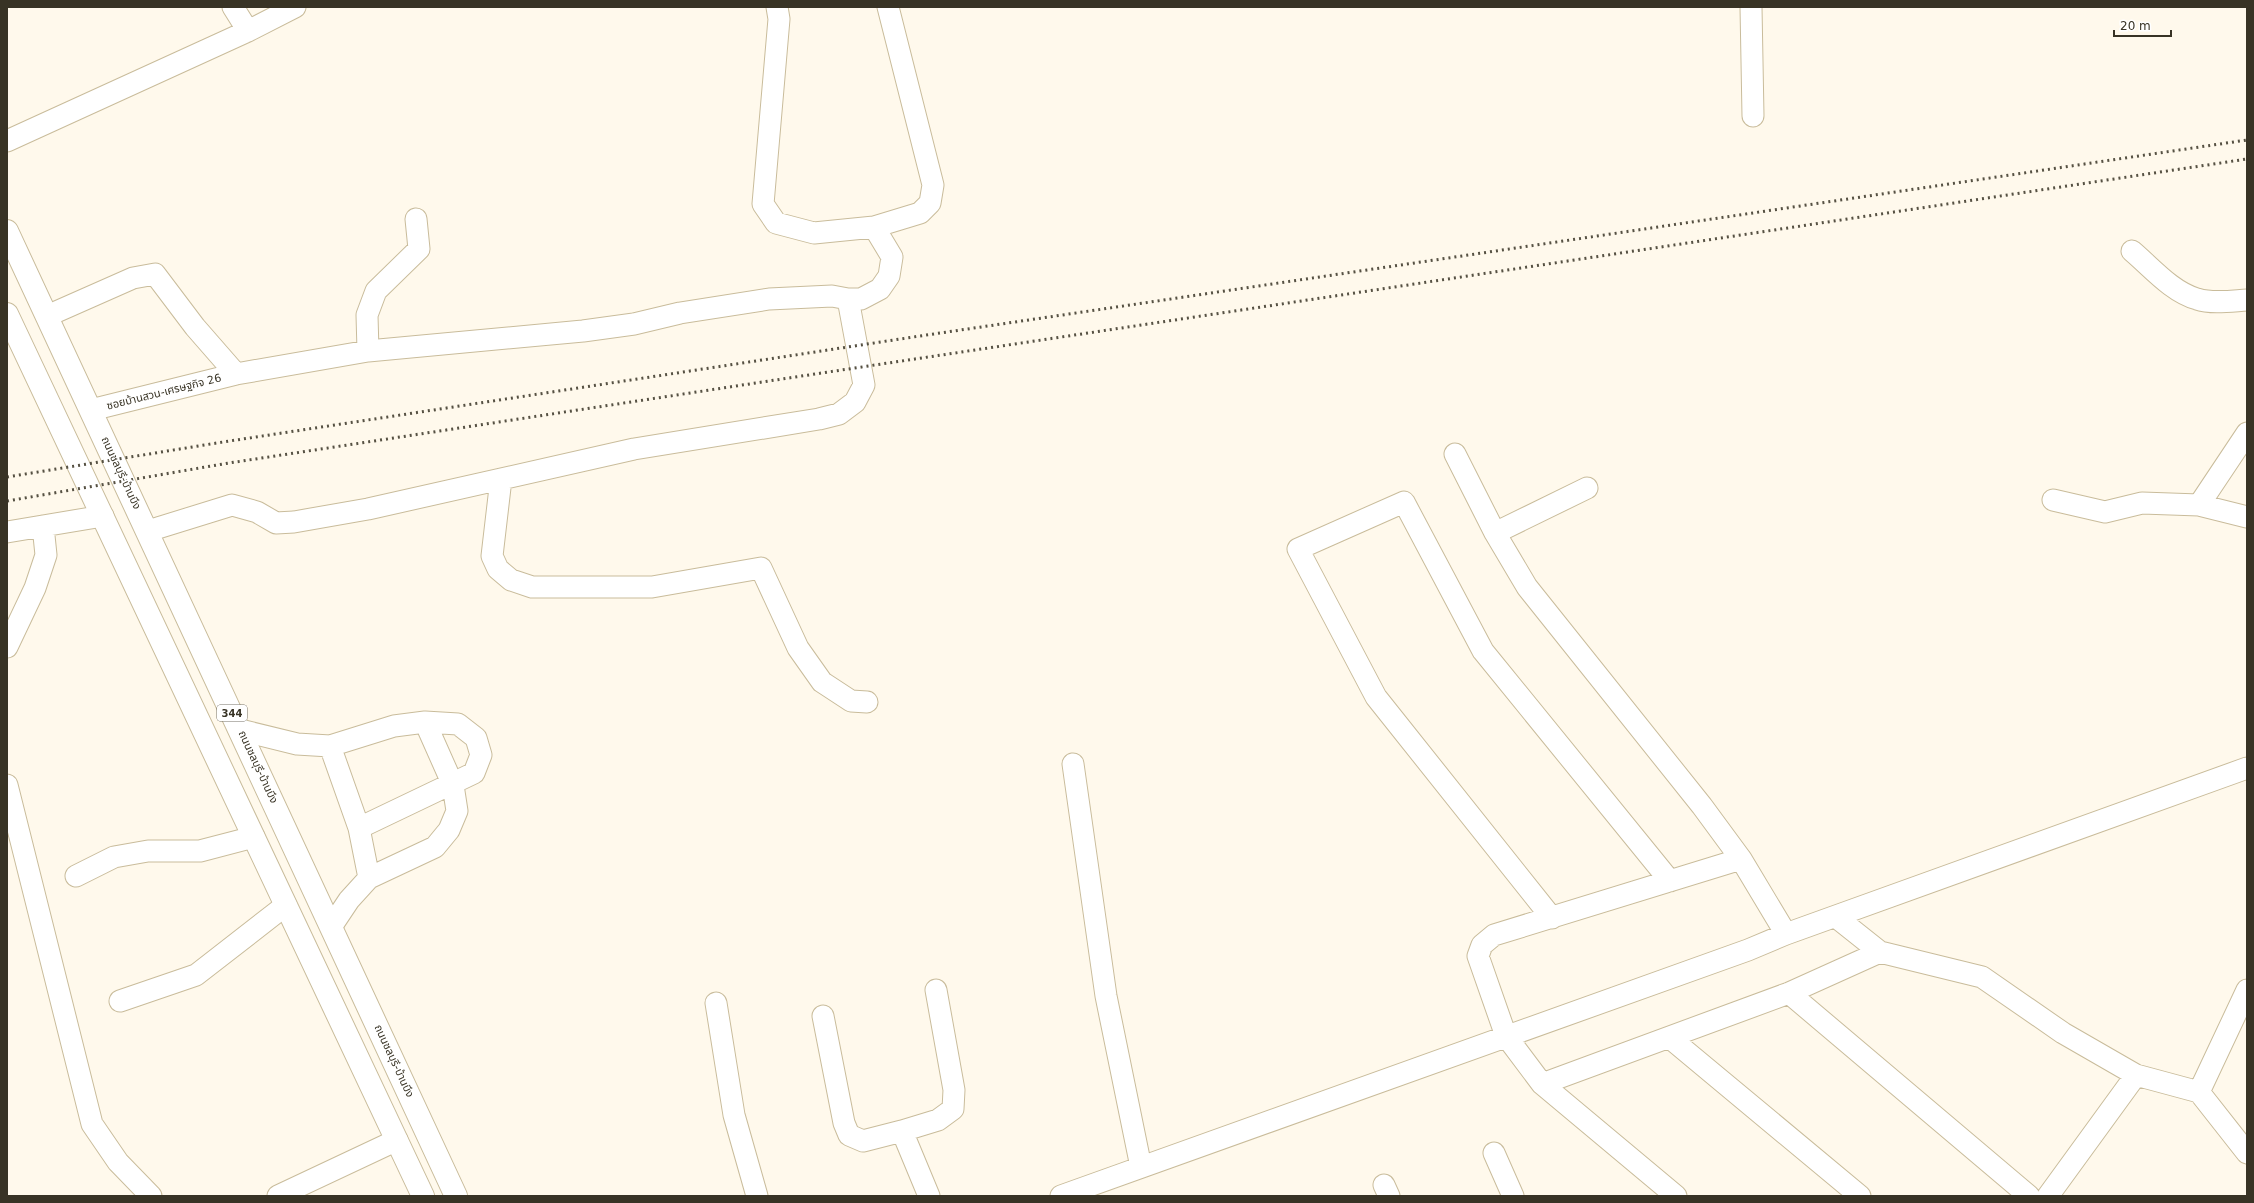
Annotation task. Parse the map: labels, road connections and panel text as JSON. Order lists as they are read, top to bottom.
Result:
{
  "streets": {
    "highway": ["ถนนชลบุรี-บ้านบึง", "344"],
    "street": ["ซอยบ้านสวน-เศรษฐกิจ 26"]
  },
  "crossings": [
    ["ซอยบ้านสวน-เศรษฐกิจ 26", "ถนนชลบุรี-บ้านบึง"]
  ],
  "scale_bar": "20 m"
}
